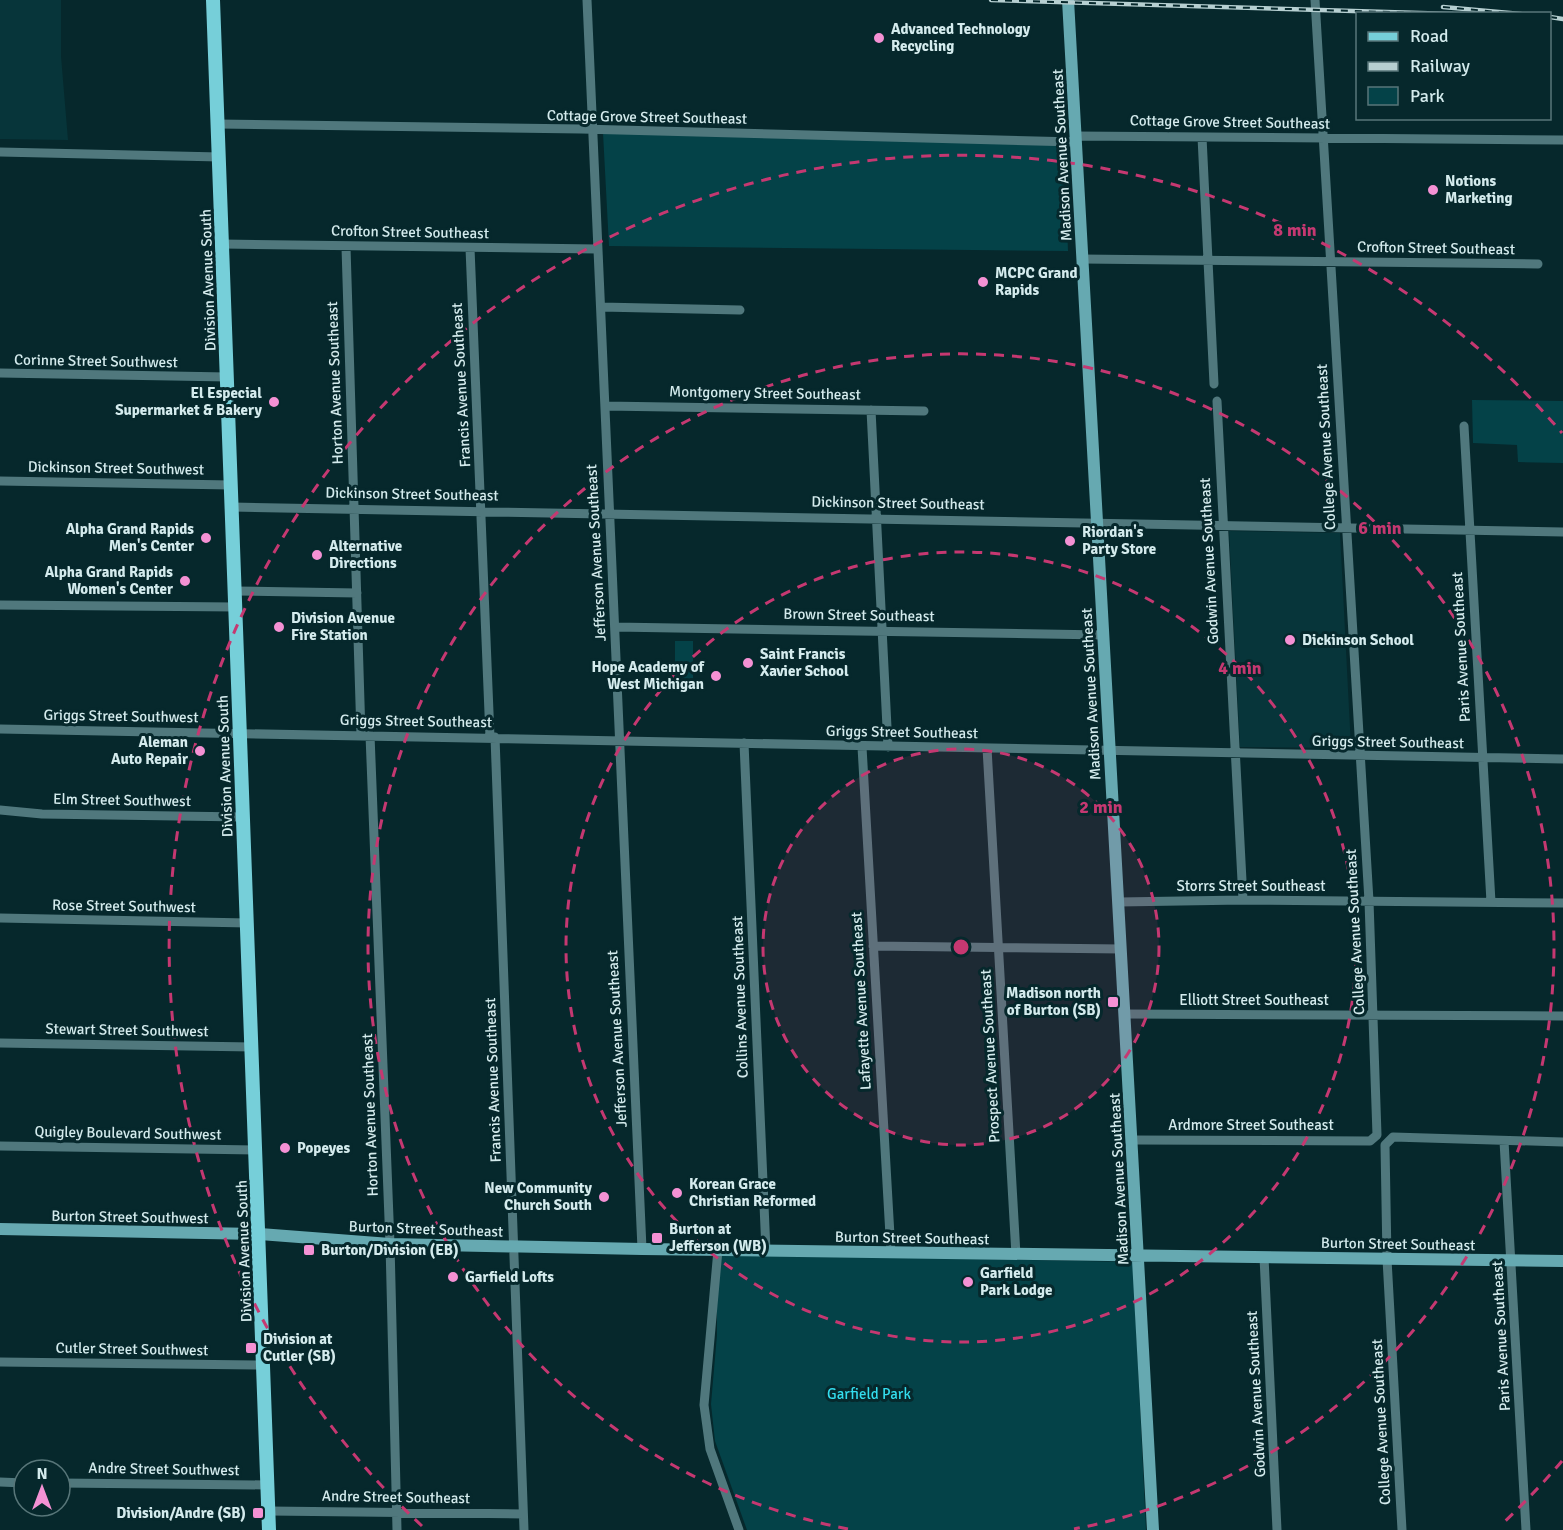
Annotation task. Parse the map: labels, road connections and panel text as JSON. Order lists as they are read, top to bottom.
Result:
{
  "streets": {
    "main road": [
      "Madison Avenue Southeast",
      "Division Avenue South",
      "Burton Street Southwest",
      "Burton Street Southeast"
    ],
    "street": [
      "Cottage Grove Street Southeast",
      "Crofton Street Southeast",
      "Corinne Street Southwest",
      "Horton Avenue Southeast",
      "Francis Avenue Southeast",
      "Montgomery Street Southeast",
      "College Avenue Southeast",
      "Dickinson Street Southwest",
      "Dickinson Street Southeast",
      "Jefferson Avenue Southeast",
      "Godwin Avenue Southeast",
      "Brown Street Southeast",
      "Paris Avenue Southeast",
      "Griggs Street Southwest",
      "Griggs Street Southeast",
      "Elm Street Southwest",
      "Storrs Street Southeast",
      "Rose Street Southwest",
      "Collins Avenue Southeast",
      "Elliott Street Southeast",
      "Lafayette Avenue Southeast",
      "Stewart Street Southwest",
      "Prospect Avenue Southeast",
      "Ardmore Street Southeast",
      "Quigley Boulevard Southwest",
      "Cutler Street Southwest",
      "Andre Street Southwest",
      "Andre Street Southeast"
    ]
  },
  "crossings": [
    ["Cottage Grove Street Southeast", "Madison Avenue Southeast"],
    ["Cottage Grove Street Southeast", "Division Avenue South"],
    ["Cottage Grove Street Southeast", "College Avenue Southeast"],
    ["Cottage Grove Street Southeast", "Jefferson Avenue Southeast"],
    ["Madison Avenue Southeast", "Crofton Street Southeast"],
    ["Madison Avenue Southeast", "Dickinson Street Southeast"],
    ["Madison Avenue Southeast", "Brown Street Southeast"],
    ["Madison Avenue Southeast", "Griggs Street Southeast"],
    ["Madison Avenue Southeast", "Storrs Street Southeast"],
    ["Madison Avenue Southeast", "Elliott Street Southeast"],
    ["Madison Avenue Southeast", "Ardmore Street Southeast"],
    ["Madison Avenue Southeast", "Burton Street Southeast"],
    ["Crofton Street Southeast", "Division Avenue South"],
    ["Crofton Street Southeast", "Horton Avenue Southeast"],
    ["Crofton Street Southeast", "Francis Avenue Southeast"],
    ["Crofton Street Southeast", "College Avenue Southeast"],
    ["Crofton Street Southeast", "Jefferson Avenue Southeast"],
    ["Division Avenue South", "Corinne Street Southwest"],
    ["Division Avenue South", "Dickinson Street Southwest"],
    ["Division Avenue South", "Dickinson Street Southeast"],
    ["Division Avenue South", "Griggs Street Southwest"],
    ["Division Avenue South", "Griggs Street Southeast"],
    ["Division Avenue South", "Elm Street Southwest"],
    ["Division Avenue South", "Rose Street Southwest"],
    ["Division Avenue South", "Stewart Street Southwest"],
    ["Division Avenue South", "Quigley Boulevard Southwest"],
    ["Division Avenue South", "Burton Street Southwest"],
    ["Division Avenue South", "Burton Street Southeast"],
    ["Division Avenue South", "Cutler Street Southwest"],
    ["Division Avenue South", "Andre Street Southwest"],
    ["Division Avenue South", "Andre Street Southeast"],
    ["Horton Avenue Southeast", "Dickinson Street Southeast"],
    ["Horton Avenue Southeast", "Griggs Street Southeast"],
    ["Horton Avenue Southeast", "Burton Street Southeast"],
    ["Horton Avenue Southeast", "Andre Street Southeast"],
    ["Francis Avenue Southeast", "Dickinson Street Southeast"],
    ["Francis Avenue Southeast", "Griggs Street Southeast"],
    ["Francis Avenue Southeast", "Burton Street Southeast"],
    ["Francis Avenue Southeast", "Andre Street Southeast"],
    ["Montgomery Street Southeast", "Jefferson Avenue Southeast"],
    ["College Avenue Southeast", "Dickinson Street Southeast"],
    ["College Avenue Southeast", "Paris Avenue Southeast"],
    ["College Avenue Southeast", "Griggs Street Southeast"],
    ["College Avenue Southeast", "Storrs Street Southeast"],
    ["College Avenue Southeast", "Elliott Street Southeast"],
    ["College Avenue Southeast", "Ardmore Street Southeast"],
    ["College Avenue Southeast", "Burton Street Southeast"],
    ["Dickinson Street Southeast", "Jefferson Avenue Southeast"],
    ["Dickinson Street Southeast", "Godwin Avenue Southeast"],
    ["Dickinson Street Southeast", "Paris Avenue Southeast"],
    ["Jefferson Avenue Southeast", "Brown Street Southeast"],
    ["Jefferson Avenue Southeast", "Griggs Street Southeast"],
    ["Jefferson Avenue Southeast", "Burton Street Southeast"],
    ["Godwin Avenue Southeast", "Griggs Street Southeast"],
    ["Godwin Avenue Southeast", "Storrs Street Southeast"],
    ["Godwin Avenue Southeast", "Burton Street Southeast"],
    ["Paris Avenue Southeast", "Griggs Street Southeast"],
    ["Paris Avenue Southeast", "Storrs Street Southeast"],
    ["Paris Avenue Southeast", "Burton Street Southeast"],
    ["Griggs Street Southwest", "Griggs Street Southeast"],
    ["Griggs Street Southeast", "Collins Avenue Southeast"],
    ["Griggs Street Southeast", "Lafayette Avenue Southeast"],
    ["Griggs Street Southeast", "Prospect Avenue Southeast"],
    ["Collins Avenue Southeast", "Burton Street Southeast"],
    ["Lafayette Avenue Southeast", "Burton Street Southeast"],
    ["Prospect Avenue Southeast", "Burton Street Southeast"],
    ["Burton Street Southwest", "Burton Street Southeast"]
  ],
  "parks": ["Garfield Park"],
  "places": {
    "other": [
      "Advanced Technology Recycling",
      "Notions Marketing",
      "MCPC Grand Rapids",
      "El Especial Supermarket & Bakery",
      "Alpha Grand Rapids Men's Center",
      "Riordan's Party Store",
      "Alternative Directions",
      "Alpha Grand Rapids Women's Center",
      "Division Avenue Fire Station",
      "Dickinson School",
      "Saint Francis Xavier School",
      "Hope Academy of West Michigan",
      "Aleman Auto Repair",
      "Popeyes",
      "Korean Grace Christian Reformed",
      "New Community Church South",
      "Garfield Lofts",
      "Garfield Park Lodge"
    ],
    "transit": [
      "Madison north of Burton (SB)",
      "Burton at Jefferson (WB)",
      "Burton/Division (EB)",
      "Division at Cutler (SB)",
      "Division/Andre (SB)"
    ]
  },
  "legend": ["Road", "Railway", "Park"],
  "north": "top",
  "rings": [
    "8 min",
    "6 min",
    "4 min",
    "2 min"
  ]
}
